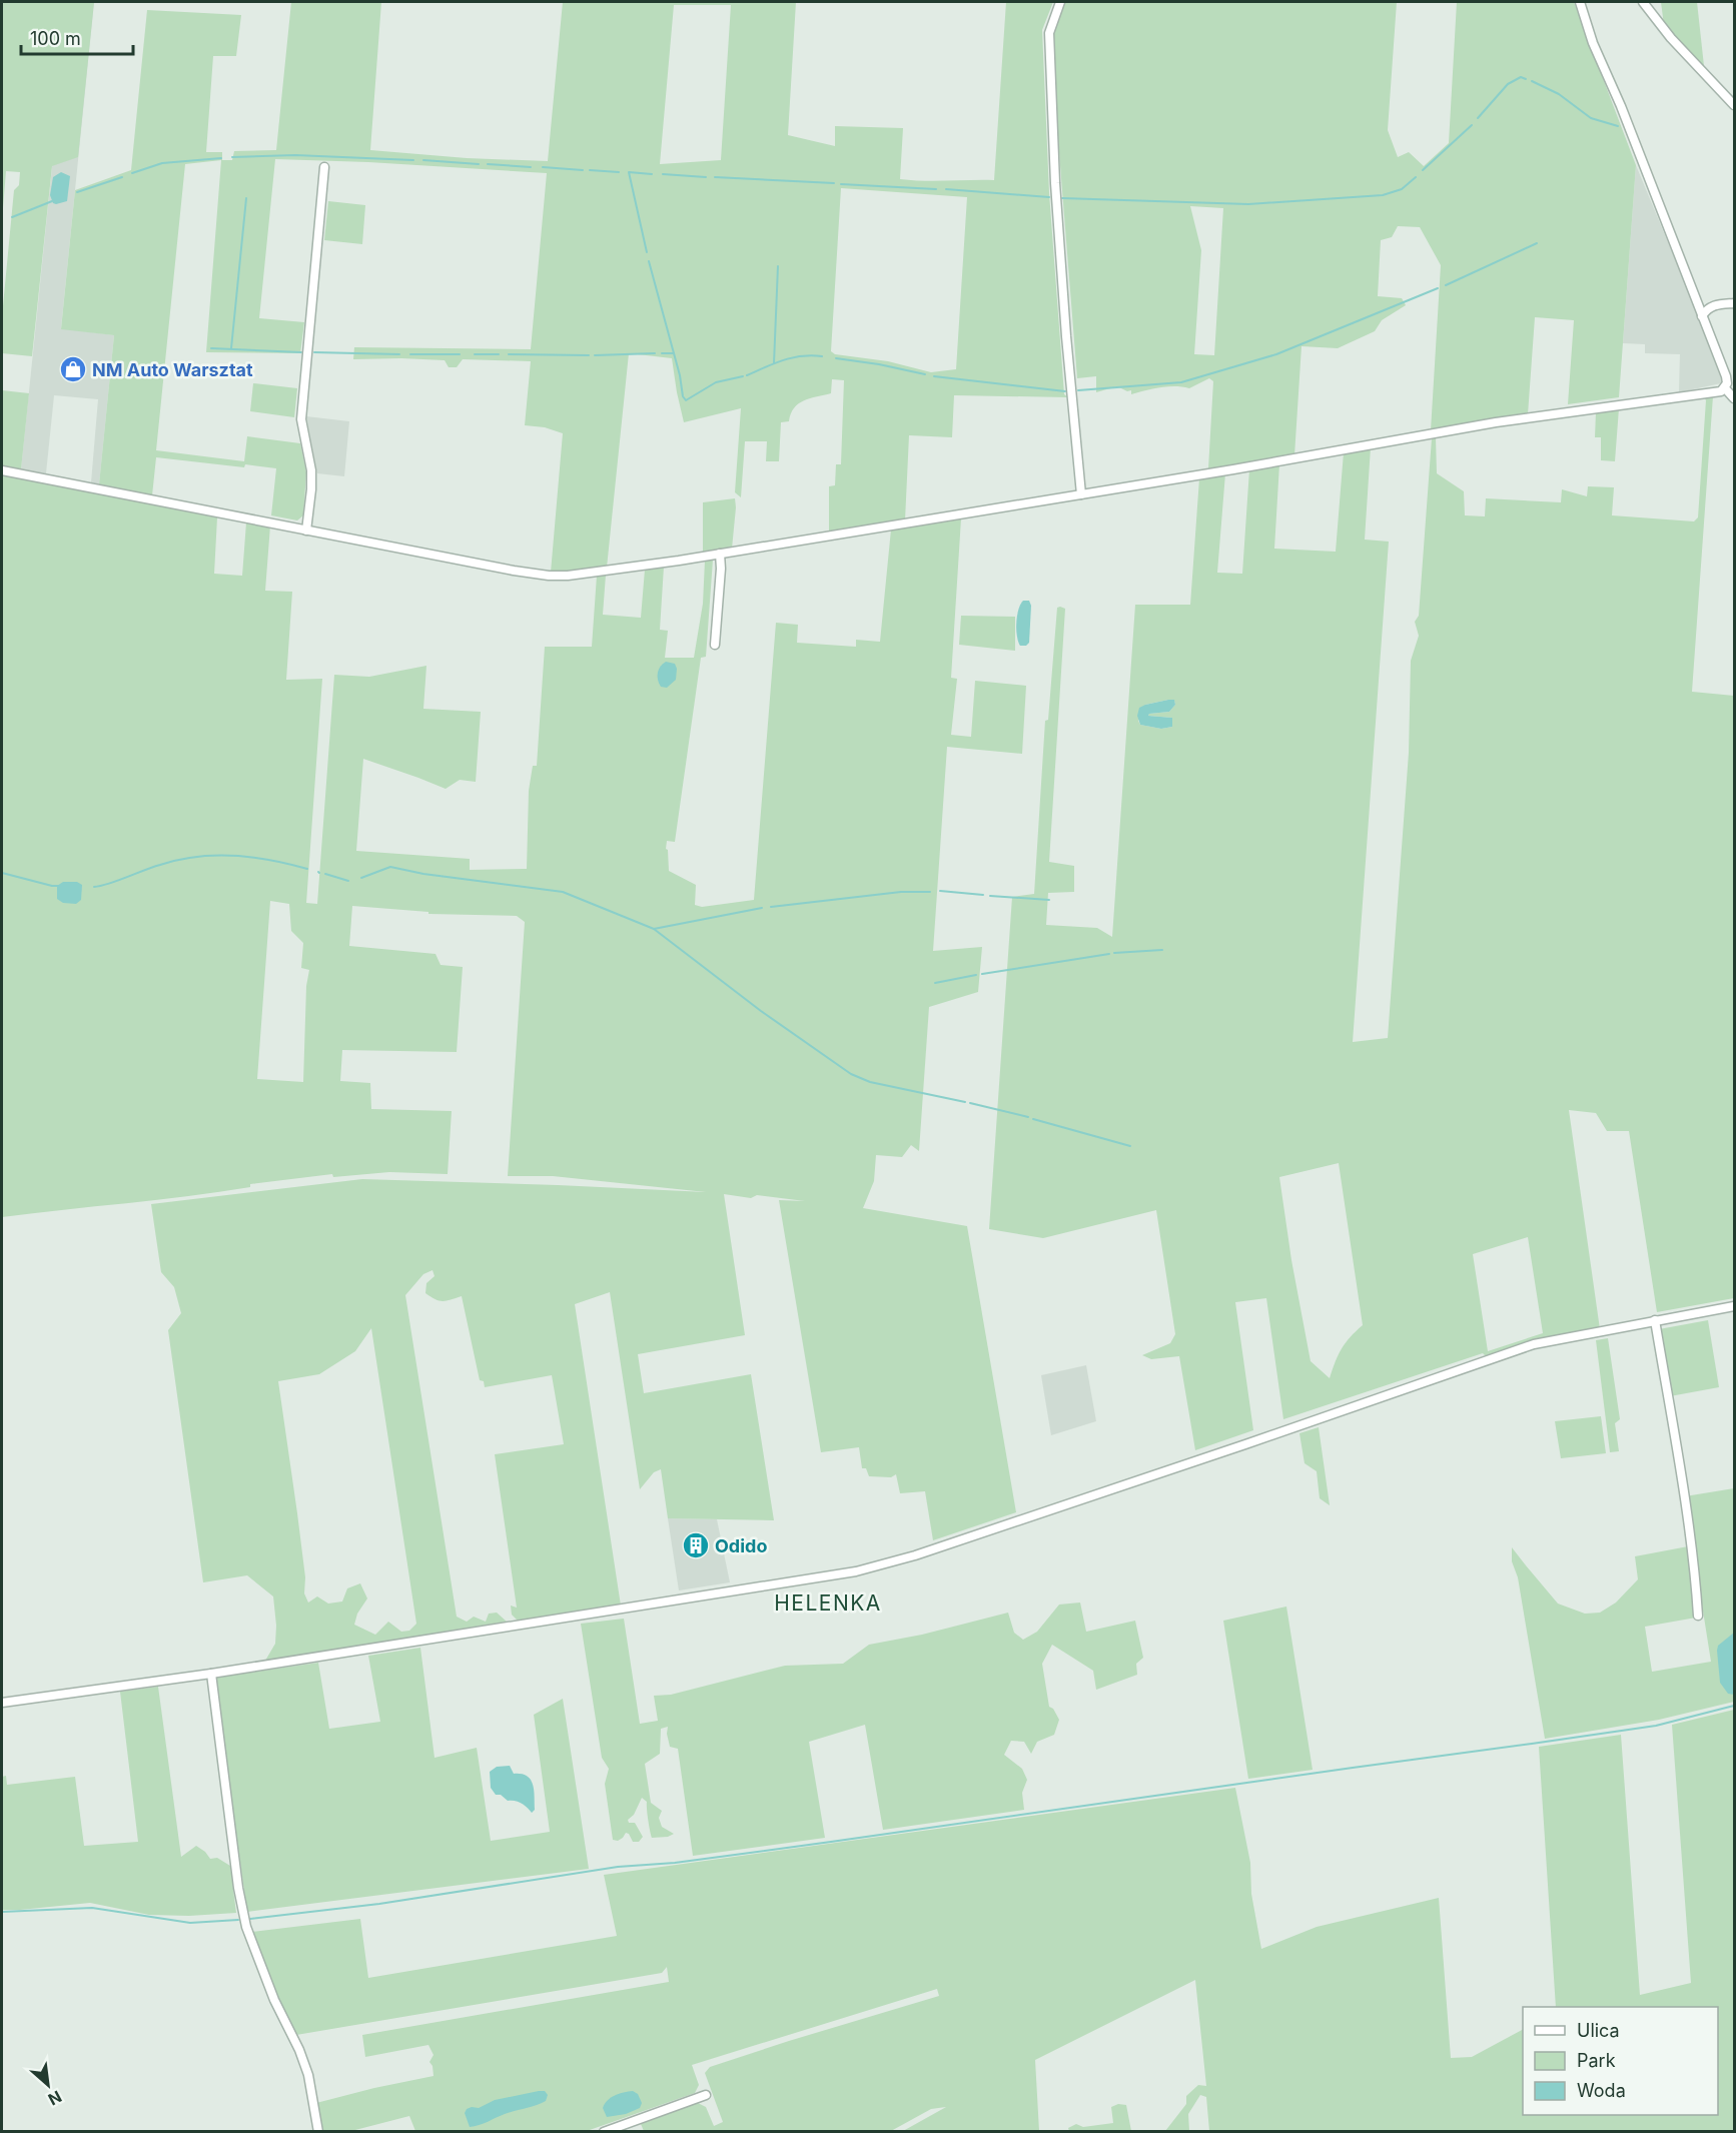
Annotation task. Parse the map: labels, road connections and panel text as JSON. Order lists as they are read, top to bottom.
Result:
{
  "districts": ["HELENKA"],
  "places": {
    "shop": ["NM Auto Warsztat"],
    "building": ["Odido"]
  },
  "legend": ["Ulica", "Park", "Woda"],
  "scale_bar": "100 m",
  "north": "bottom right"
}
